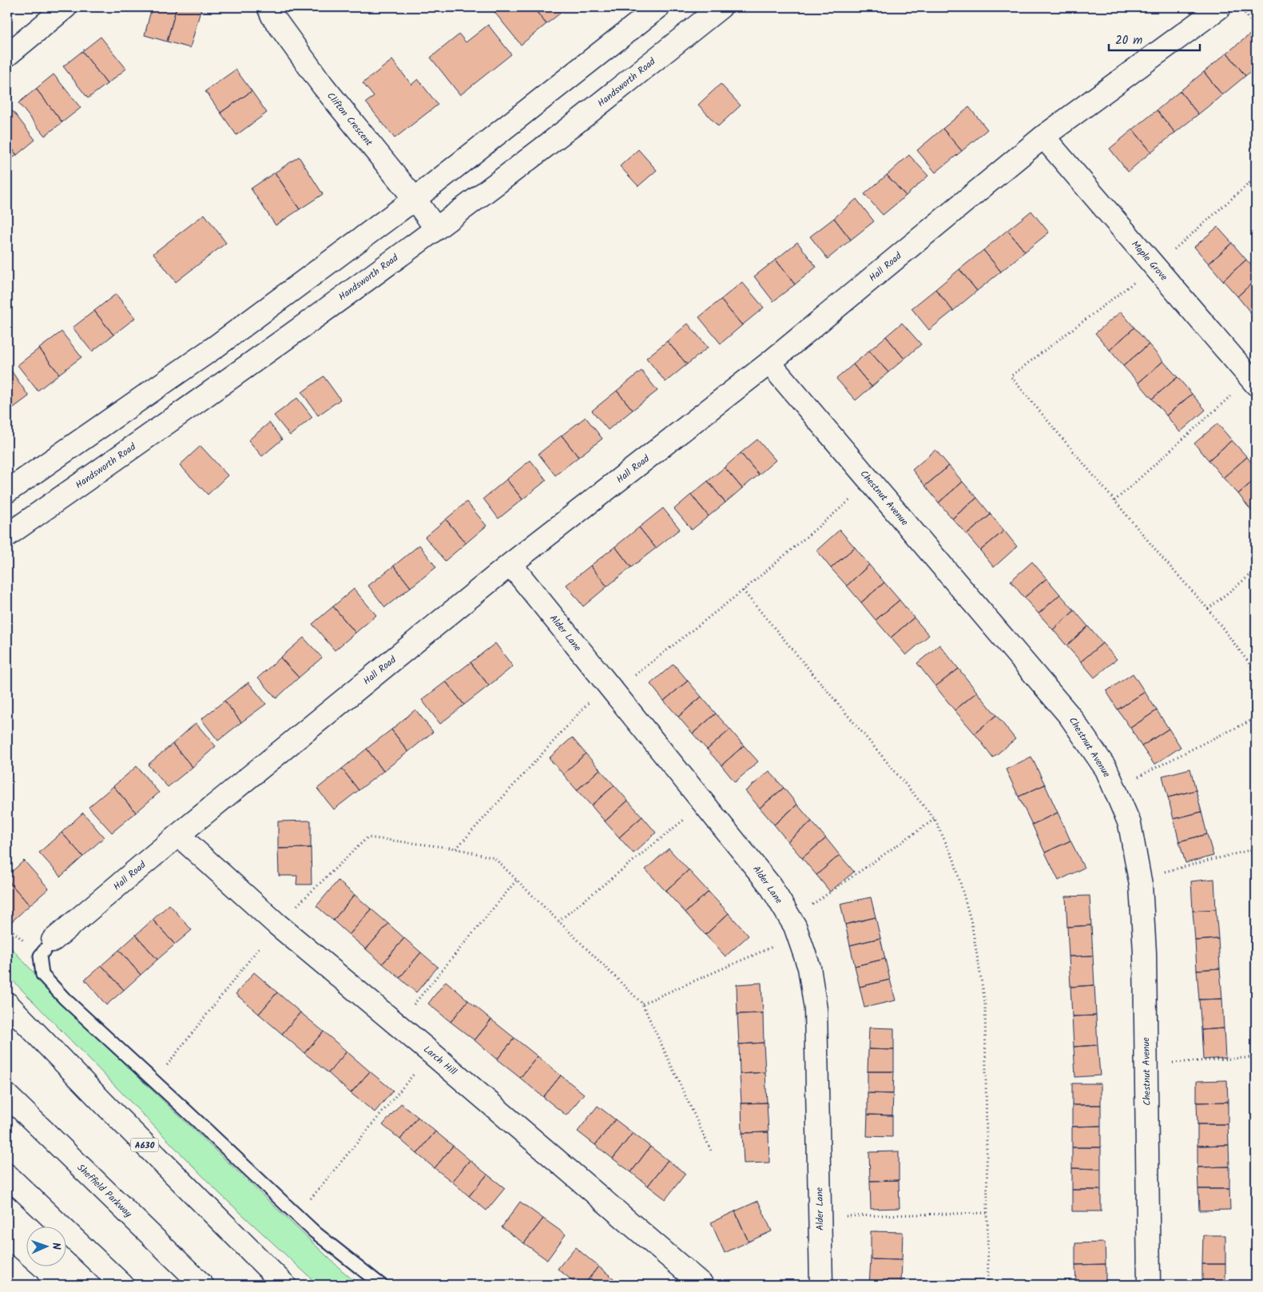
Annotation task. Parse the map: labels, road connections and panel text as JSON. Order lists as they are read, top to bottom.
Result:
{
  "streets": {
    "main road": [
      "Handsworth Road",
      "Clifton Crescent",
      "Maple Grove",
      "Hall Road",
      "Chestnut Avenue",
      "Alder Lane",
      "Larch Hill",
      "A630",
      "Sheffield Parkway"
    ]
  },
  "crossings": [
    ["Handsworth Road", "Clifton Crescent"],
    ["Maple Grove", "Hall Road"],
    ["Hall Road", "Chestnut Avenue"],
    ["Hall Road", "Alder Lane"],
    ["Hall Road", "Larch Hill"]
  ],
  "scale_bar": "20 m",
  "north": "right"
}
